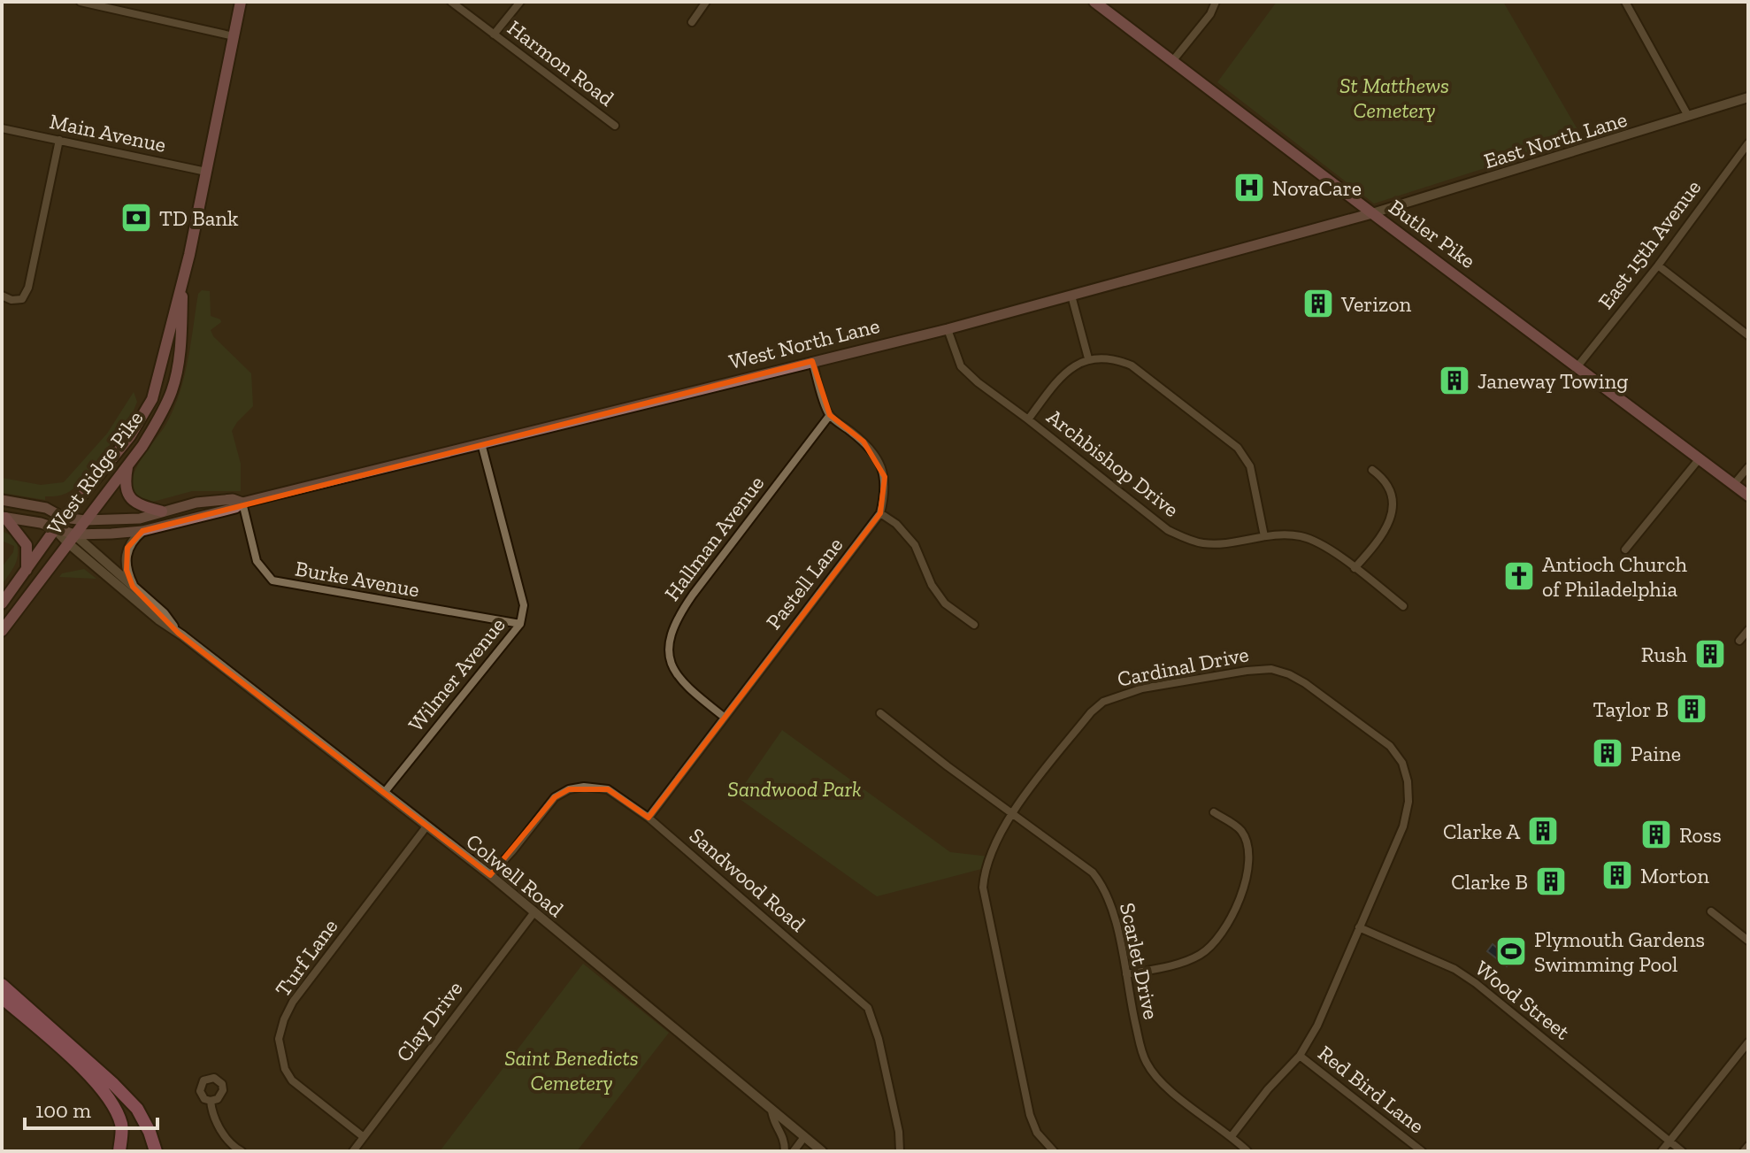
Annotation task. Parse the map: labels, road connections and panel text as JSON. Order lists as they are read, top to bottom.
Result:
{
  "streets": {
    "main road": ["Butler Pike", "West North Lane", "West Ridge Pike"],
    "street": [
      "Harmon Road",
      "Main Avenue",
      "East North Lane",
      "East 15th Avenue",
      "Archbishop Drive",
      "Hallman Avenue",
      "Burke Avenue",
      "Pastell Lane",
      "Cardinal Drive",
      "Wilmer Avenue",
      "Colwell Road",
      "Sandwood Road",
      "Turf Lane",
      "Scarlet Drive",
      "Wood Street",
      "Clay Drive",
      "Red Bird Lane"
    ]
  },
  "crossings": [
    ["Main Avenue", "West Ridge Pike"],
    ["East North Lane", "Butler Pike"],
    ["East North Lane", "West North Lane"],
    ["Butler Pike", "East 15th Avenue"],
    ["Butler Pike", "West North Lane"],
    ["West North Lane", "Archbishop Drive"],
    ["West North Lane", "West Ridge Pike"],
    ["West North Lane", "Burke Avenue"],
    ["West North Lane", "Wilmer Avenue"],
    ["West North Lane", "Colwell Road"],
    ["West Ridge Pike", "Colwell Road"],
    ["Hallman Avenue", "Pastell Lane"],
    ["Burke Avenue", "Wilmer Avenue"],
    ["Pastell Lane", "Sandwood Road"],
    ["Cardinal Drive", "Scarlet Drive"],
    ["Cardinal Drive", "Wood Street"],
    ["Cardinal Drive", "Red Bird Lane"],
    ["Wilmer Avenue", "Colwell Road"],
    ["Colwell Road", "Sandwood Road"],
    ["Colwell Road", "Turf Lane"],
    ["Colwell Road", "Clay Drive"],
    ["Turf Lane", "Clay Drive"]
  ],
  "parks": ["St Matthews Cemetery", "Sandwood Park", "Saint Benedicts Cemetery"],
  "places": {
    "hospital": ["NovaCare"],
    "bank": ["TD Bank"],
    "building": [
      "Verizon",
      "Janeway Towing",
      "Rush",
      "Taylor B",
      "Paine",
      "Clarke A",
      "Ross",
      "Morton",
      "Clarke B"
    ],
    "church": ["Antioch Church of Philadelphia"],
    "sports": ["Plymouth Gardens Swimming Pool"]
  },
  "scale_bar": "100 m"
}
